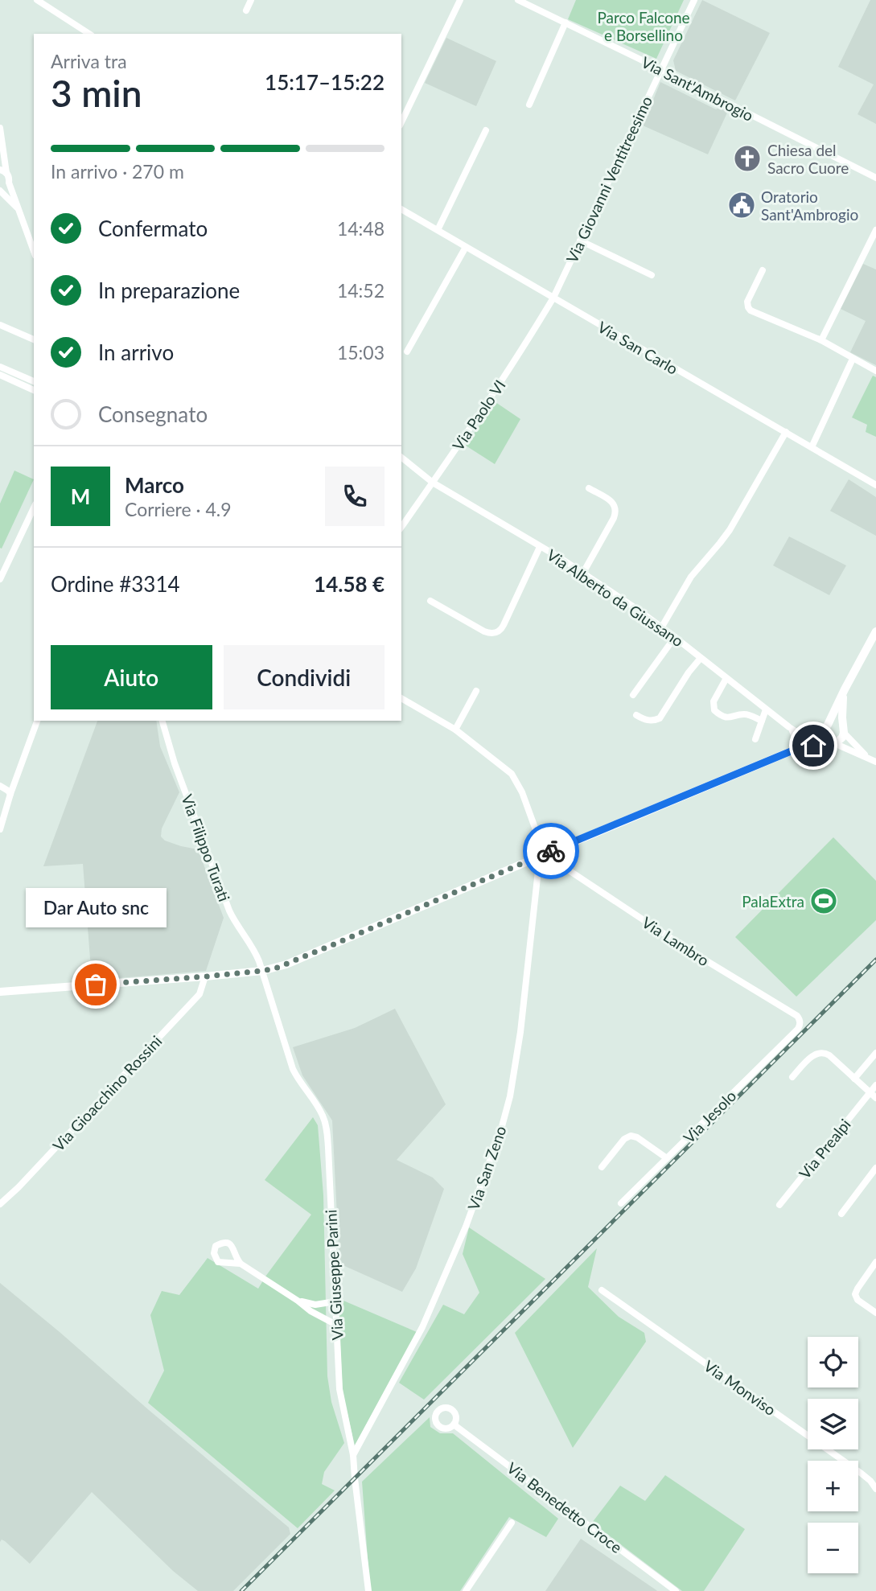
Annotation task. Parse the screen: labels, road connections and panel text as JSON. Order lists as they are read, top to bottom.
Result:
{
  "streets": {
    "street": [
      "Via Sant'Ambrogio",
      "Via Giovanni Ventitreesimo",
      "Via San Carlo",
      "Via Paolo VI",
      "Via Alberto da Giussano",
      "Via Filippo Turati",
      "Via Lambro",
      "Via Gioacchino Rossini",
      "Via Jesolo",
      "Via Prealpi",
      "Via San Zeno",
      "Via Giuseppe Parini",
      "Via Monviso",
      "Via Benedetto Croce"
    ]
  },
  "crossings": [
    ["Via Sant'Ambrogio", "Via Giovanni Ventitreesimo"],
    ["Via Giovanni Ventitreesimo", "Via San Carlo"],
    ["Via Giovanni Ventitreesimo", "Via Paolo VI"],
    ["Via San Carlo", "Via Paolo VI"],
    ["Via Paolo VI", "Via Alberto da Giussano"],
    ["Via Filippo Turati", "Via Giuseppe Parini"],
    ["Via Lambro", "Via Jesolo"],
    ["Via Lambro", "Via San Zeno"],
    ["Via San Zeno", "Via Giuseppe Parini"]
  ],
  "parks": ["Parco Falcone e Borsellino"],
  "places": {
    "church": ["Chiesa del Sacro Cuore"],
    "public building": ["Oratorio Sant'Ambrogio"],
    "sports": ["PalaExtra"],
    "other": ["Dar Auto snc"]
  },
  "page": {
    "heading": ["3 min", "Arriva tra", "15:17–15:22"],
    "panel": [
      "Marco",
      "Corriere · 4.9",
      "Ordine #3314",
      "14.58 €"
    ],
    "bar": "In arrivo · 270 m",
    "list": [
      ["Confermato", "14:48"],
      ["In preparazione", "14:52"],
      ["In arrivo", "15:03"],
      "Consegnato"
    ],
    "round": "M",
    "buttons": ["Aiuto", "Condividi"],
    "bubble": "Dar Auto snc",
    "map_buttons": ["+", "−"]
  }
}
